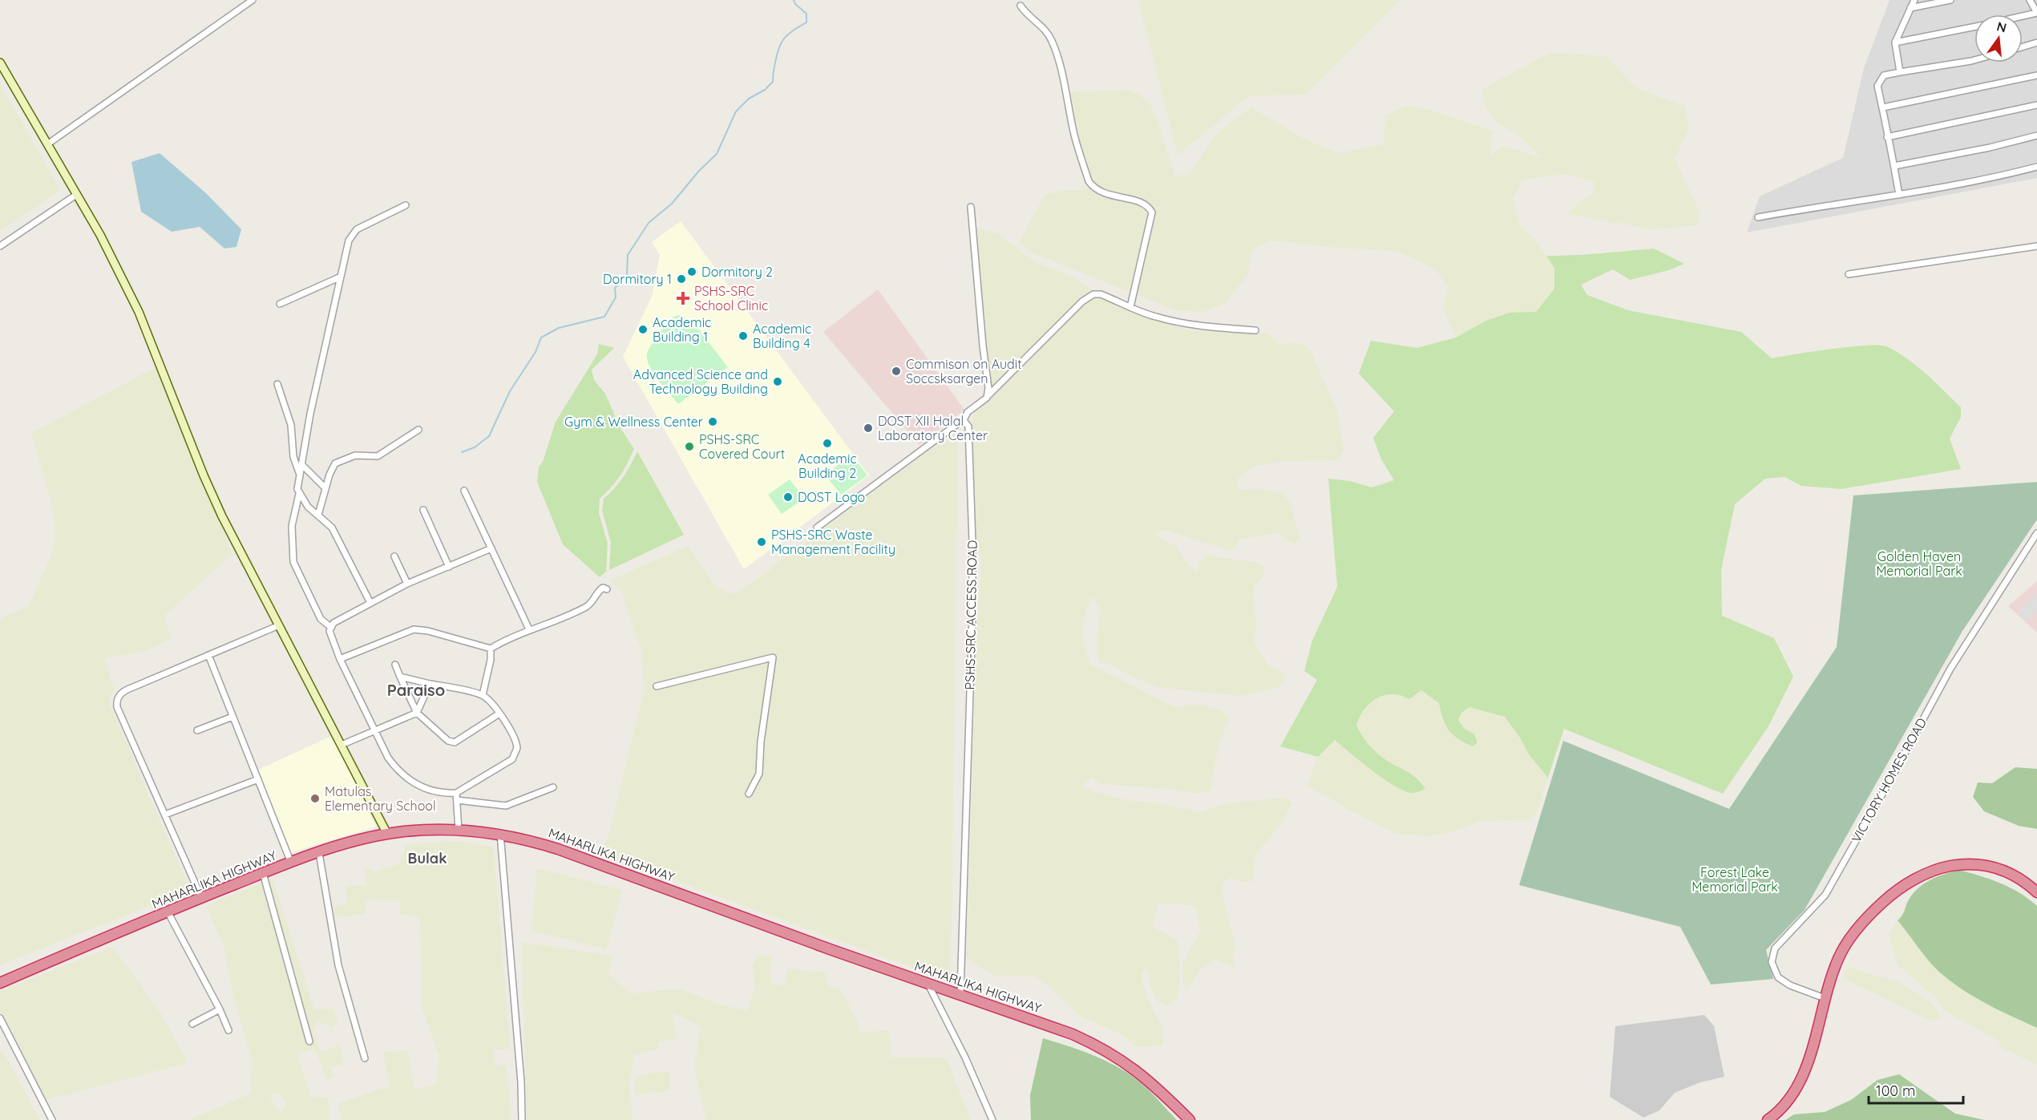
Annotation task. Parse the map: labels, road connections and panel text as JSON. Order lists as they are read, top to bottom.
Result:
{
  "streets": {
    "highway": ["MAHARLIKA HIGHWAY"],
    "street": ["PSHS-SRC ACCESS ROAD", "VICTORY HOMES ROAD"]
  },
  "crossings": [
    ["PSHS-SRC ACCESS ROAD", "MAHARLIKA HIGHWAY"]
  ],
  "districts": ["Paraiso", "Bulak"],
  "parks": ["Golden Haven Memorial Park", "Forest Lake Memorial Park"],
  "places": {
    "other": [
      "Dormitory 2",
      "Dormitory 1",
      "Academic Building 1",
      "Academic Building 4",
      "Commison on Audit Soccsksargen",
      "Advanced Science and Technology Building",
      "Gym & Wellness Center",
      "DOST XII Halal Laboratory Center",
      "Academic Building 2",
      "PSHS-SRC Covered Court",
      "DOST Logo",
      "PSHS-SRC Waste Management Facility",
      "Matulas Elementary School"
    ],
    "health": ["PSHS-SRC School Clinic"]
  },
  "scale_bar": "100 m",
  "north": "top"
}
